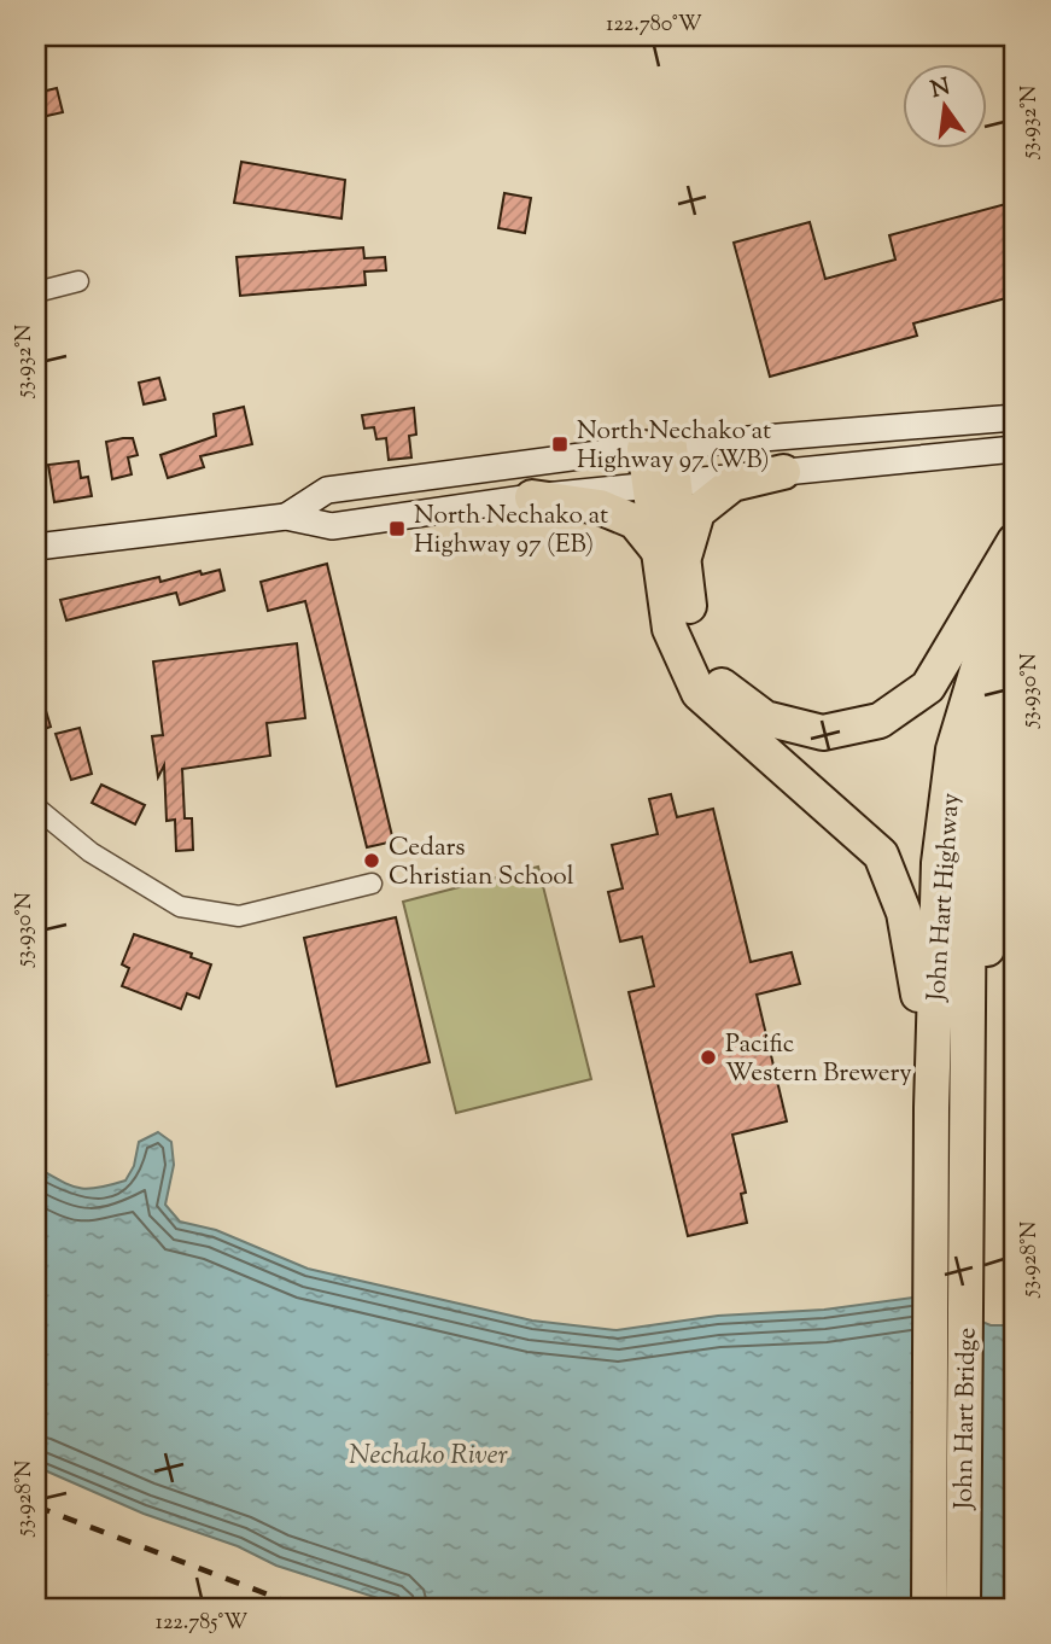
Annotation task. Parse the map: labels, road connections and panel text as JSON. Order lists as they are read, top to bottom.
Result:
{
  "streets": {
    "highway": ["John Hart Highway", "John Hart Bridge"]
  },
  "crossings": [
    ["John Hart Highway", "John Hart Bridge"]
  ],
  "water": ["Nechako River"],
  "places": {
    "transit": ["North Nechako at Highway 97 (WB)", "North Nechako at Highway 97 (EB)"],
    "other": ["Cedars Christian School", "Pacific Western Brewery"]
  },
  "north": "top",
  "coordinates": [
    "122.780°W",
    "53.932°N",
    "53.930°N",
    "53.928°N",
    "122.785°W"
  ]
}
